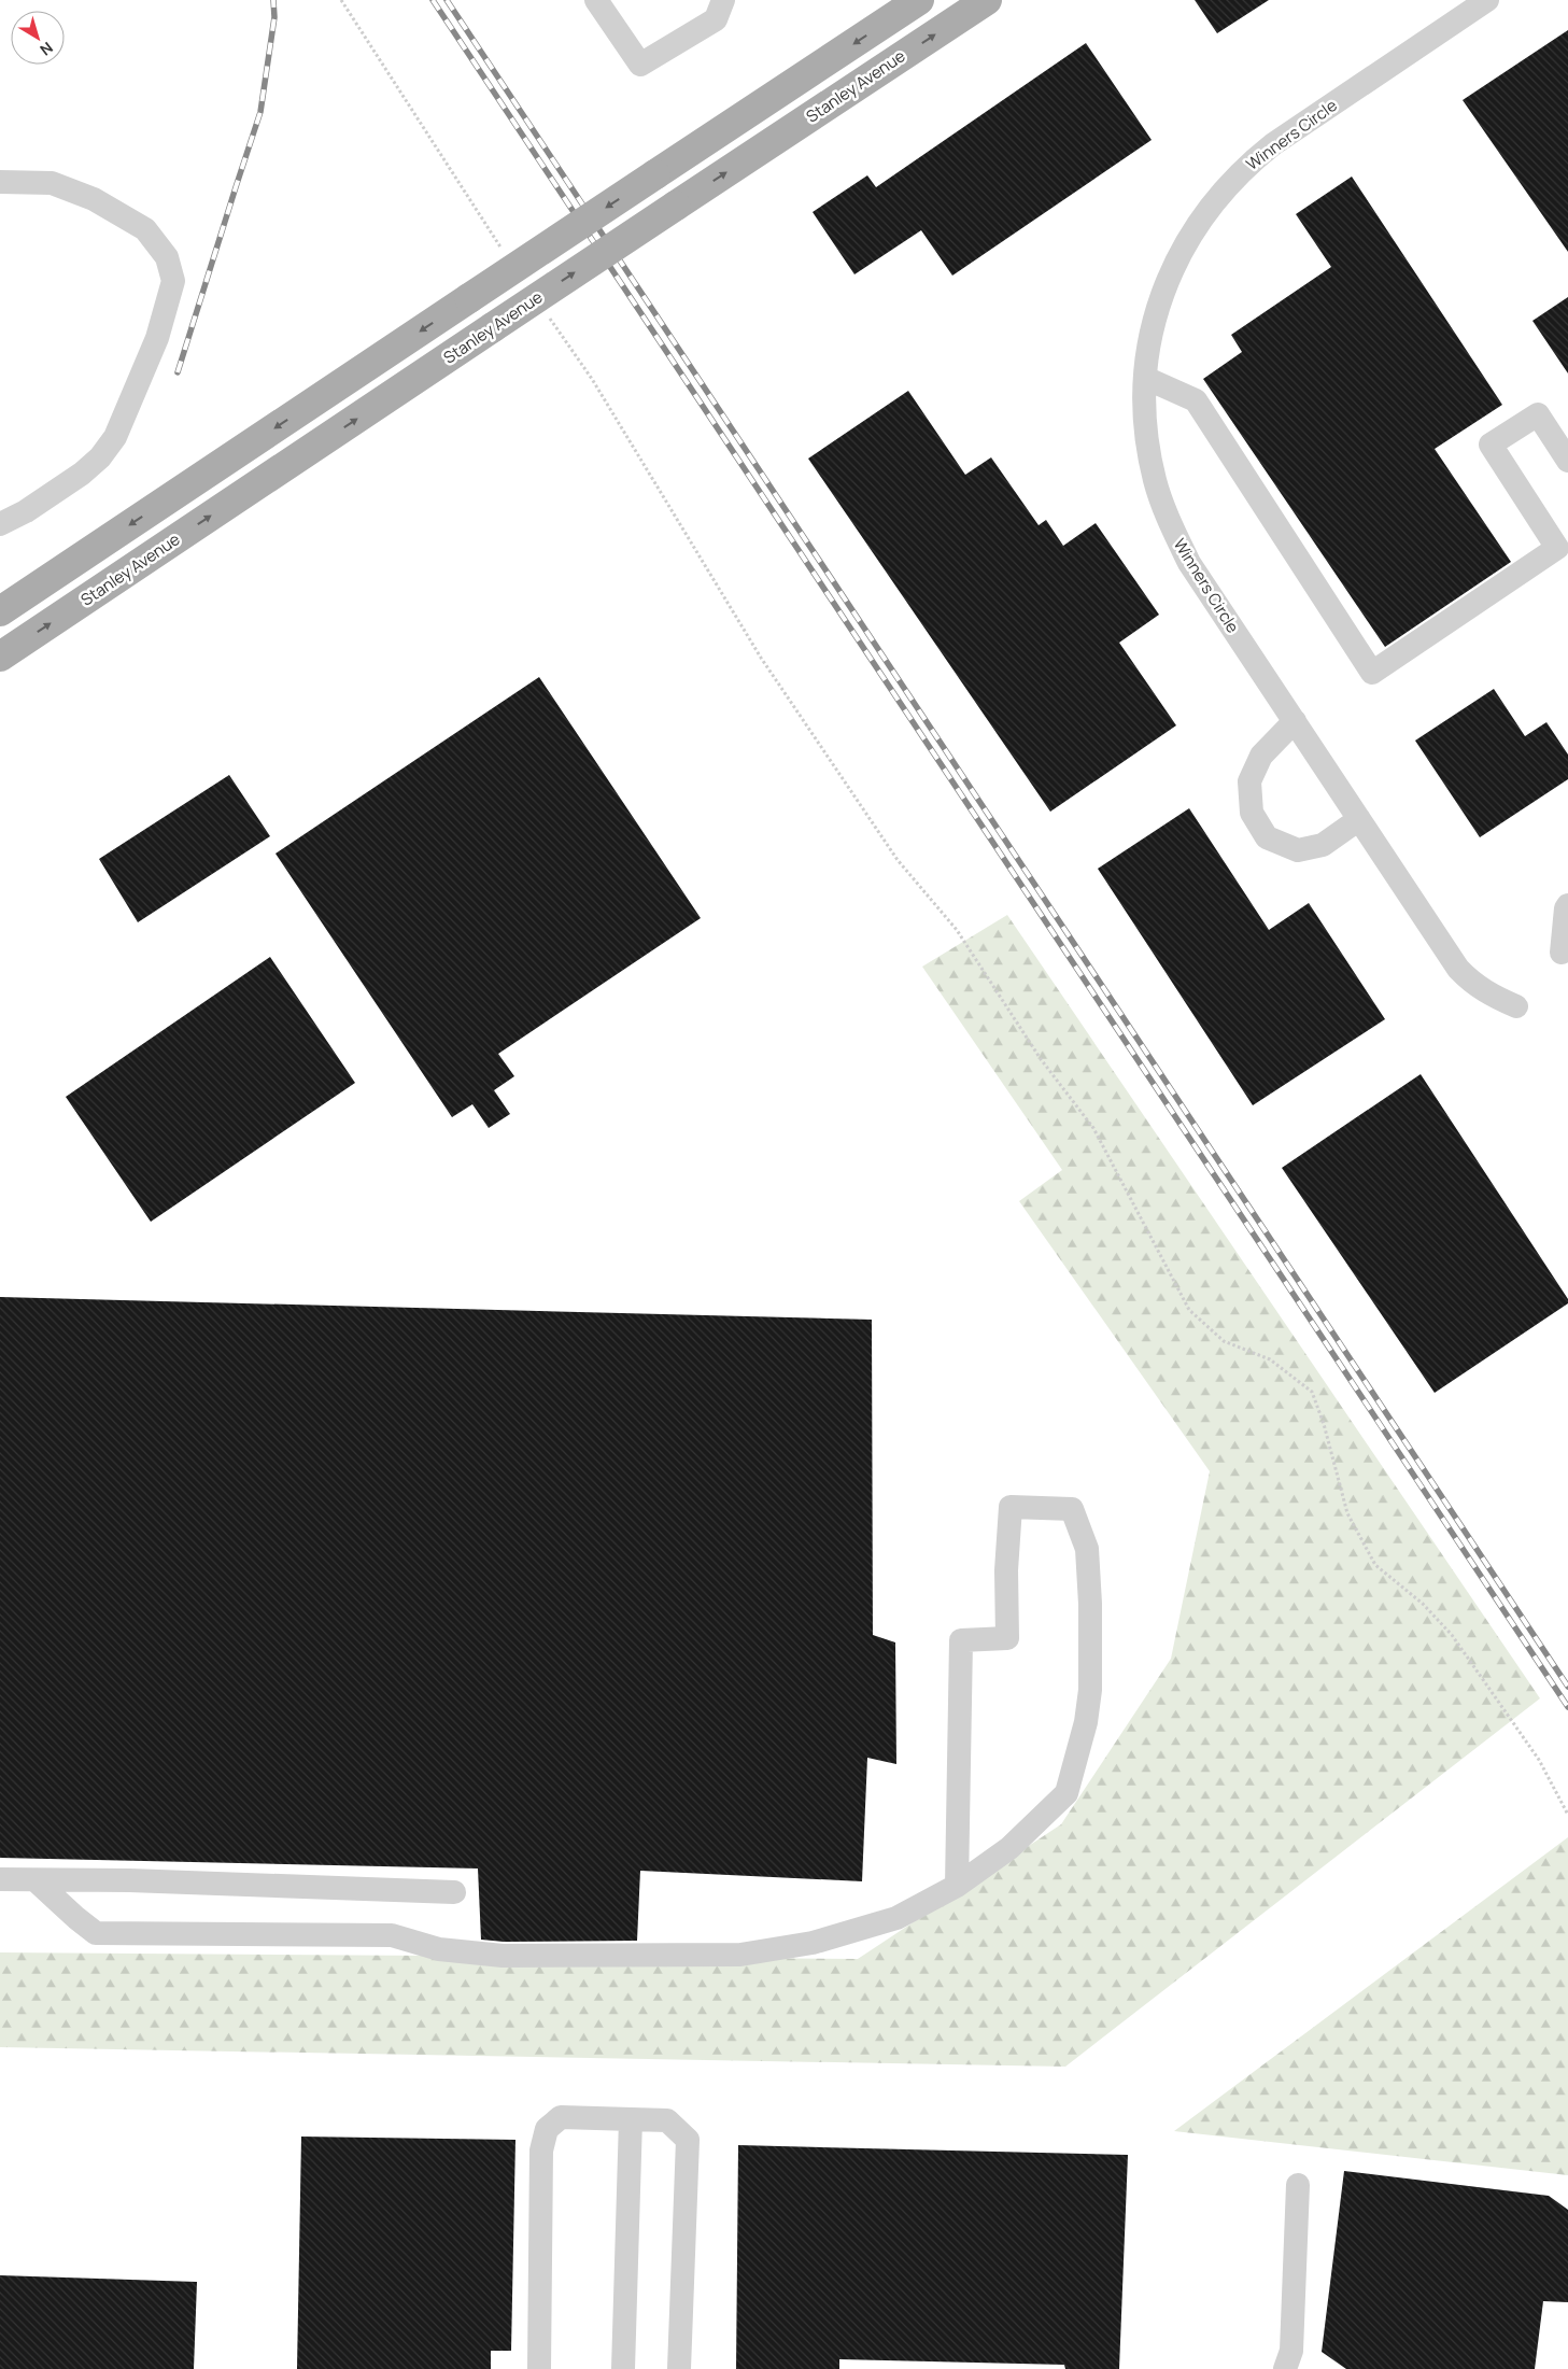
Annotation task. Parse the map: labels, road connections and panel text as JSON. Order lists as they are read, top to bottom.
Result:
{
  "streets": {
    "main road": ["Stanley Avenue"],
    "street": ["Winners Circle"]
  },
  "north": "bottom right"
}
